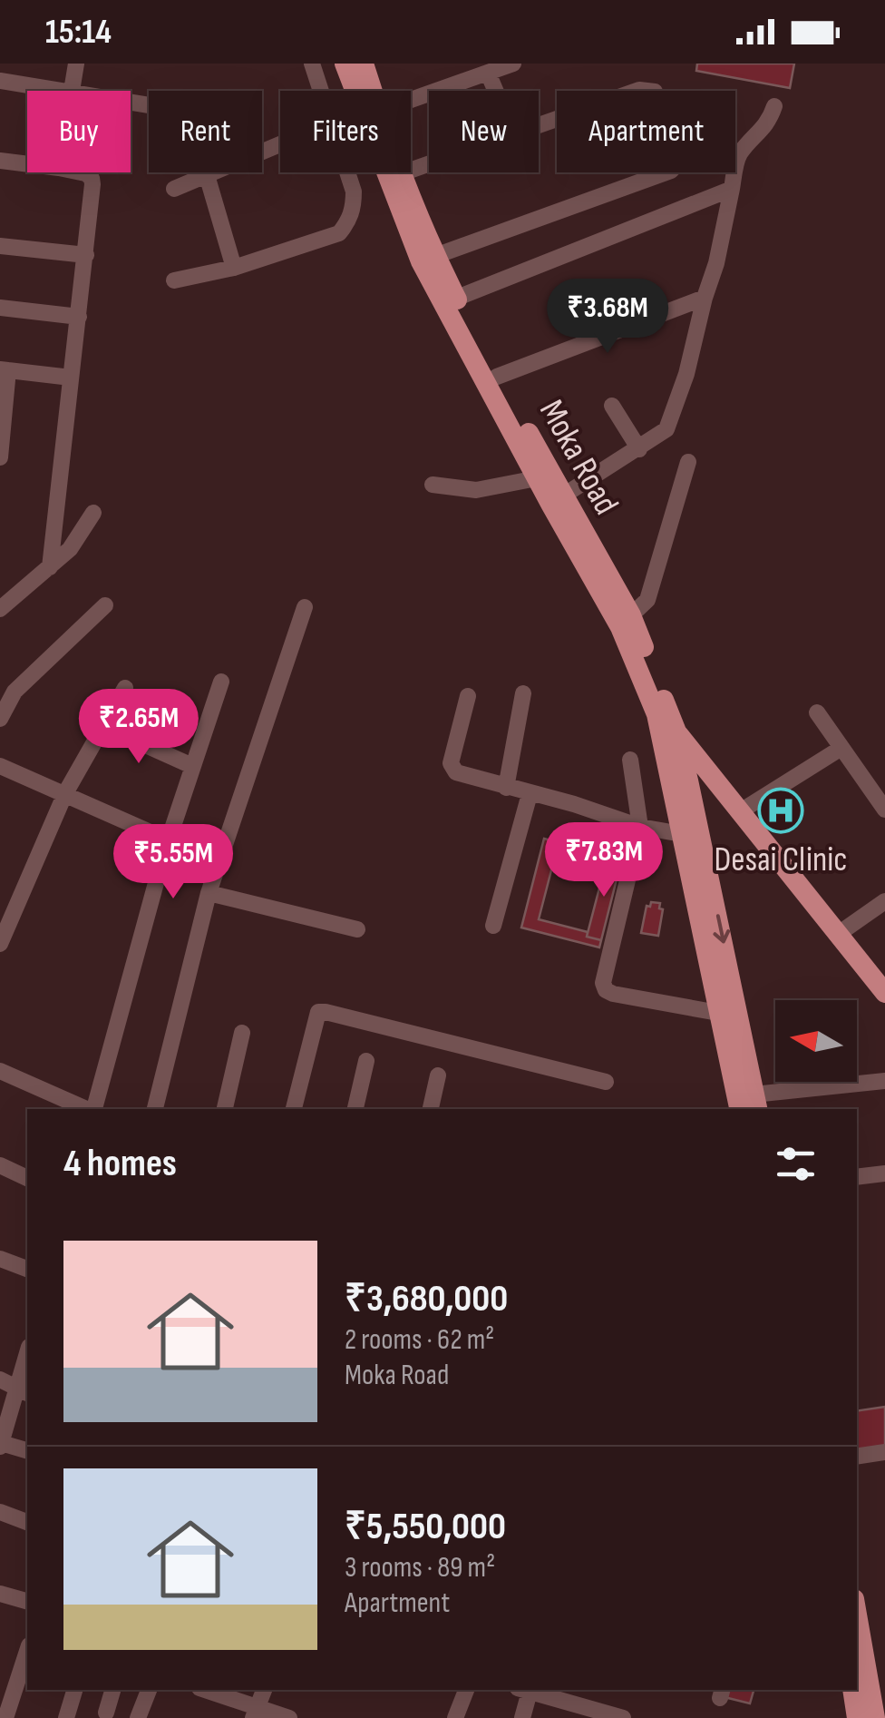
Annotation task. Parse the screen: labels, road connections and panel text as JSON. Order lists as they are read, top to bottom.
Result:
{
  "streets": {
    "main road": ["Moka Road"]
  },
  "places": {
    "hospital": ["Desai Clinic"]
  },
  "north": "left",
  "page": {
    "status": "15:14",
    "chip": [
      "Buy",
      "Rent",
      "Filters",
      "New",
      "Apartment"
    ],
    "price": [
      "₹3.68M",
      "₹2.65M",
      "₹7.83M",
      "₹5.55M"
    ],
    "heading": "4 homes",
    "list": [
      {
        "name": "₹3,680,000",
        "note": "2 rooms · 62 m² · Moka Road"
      },
      {
        "name": "₹5,550,000",
        "note": "3 rooms · 89 m² · Apartment"
      }
    ]
  }
}
